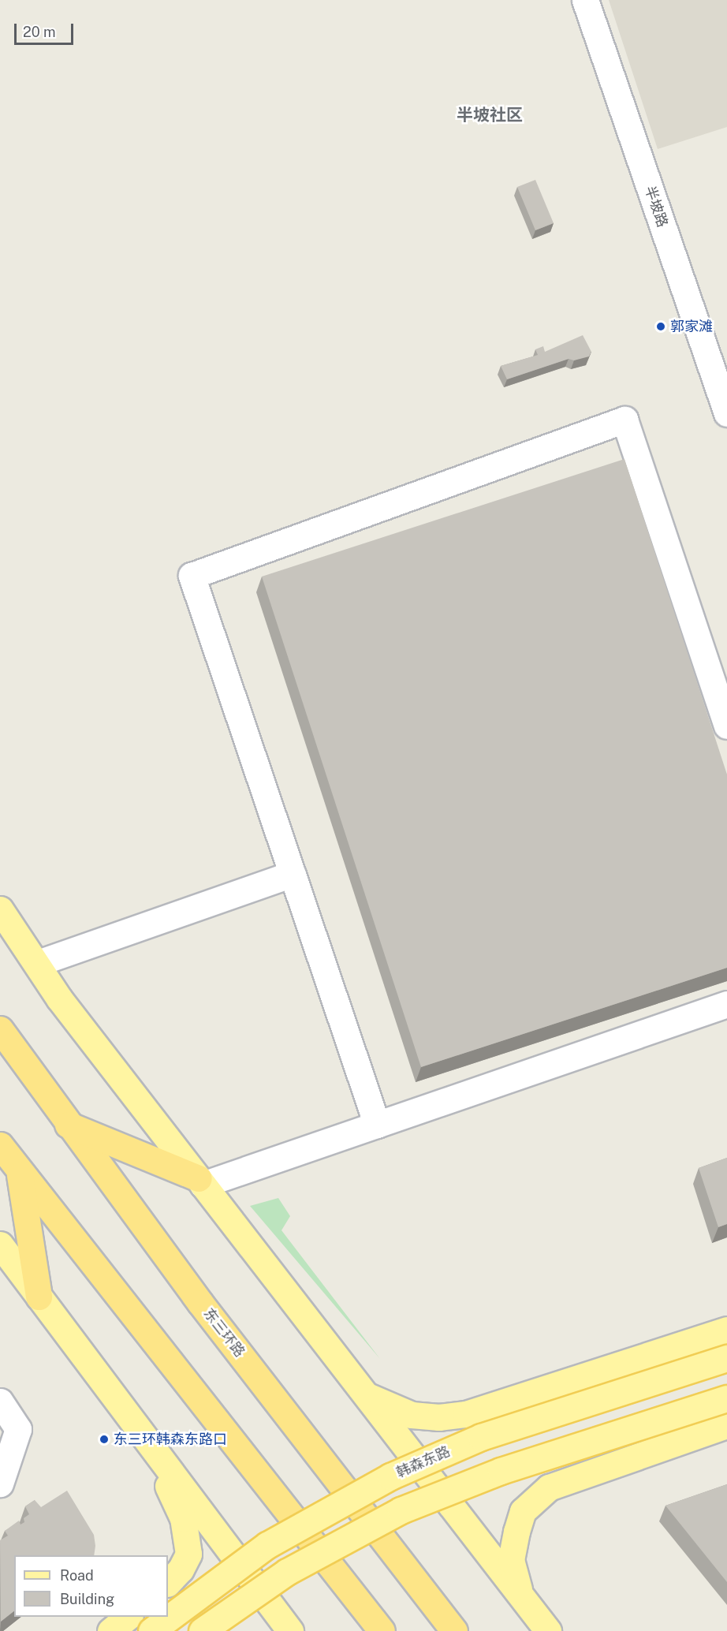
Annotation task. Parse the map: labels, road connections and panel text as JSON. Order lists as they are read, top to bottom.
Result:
{
  "streets": {
    "highway": ["东三环路"],
    "main road": ["韩森东路"],
    "street": ["半坡路"]
  },
  "districts": ["半坡社区"],
  "places": ["郭家滩", "东三环韩森东路口"],
  "legend": ["Road", "Building"],
  "scale_bar": "20 m"
}
